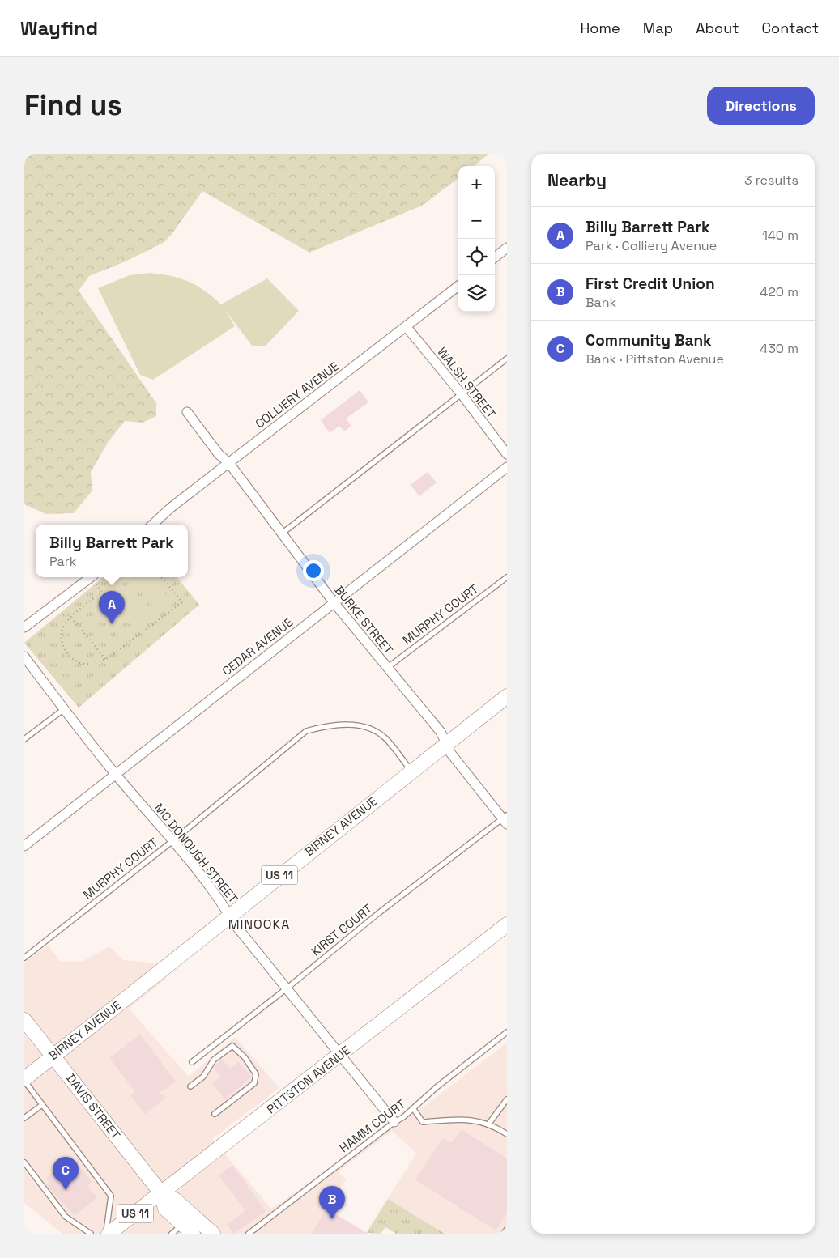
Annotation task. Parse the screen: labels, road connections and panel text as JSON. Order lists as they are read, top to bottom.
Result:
{
  "streets": {
    "main road": [
      "BIRNEY AVENUE",
      "US 11",
      "PITTSTON AVENUE",
      "DAVIS STREET"
    ],
    "street": [
      "WALSH STREET",
      "COLLIERY AVENUE",
      "BURKE STREET",
      "CEDAR AVENUE",
      "MC DONOUGH STREET"
    ],
    "lane": ["MURPHY COURT", "KIRST COURT", "HAMM COURT"]
  },
  "crossings": [
    ["WALSH STREET", "COLLIERY AVENUE"],
    ["COLLIERY AVENUE", "BURKE STREET"],
    ["MURPHY COURT", "BURKE STREET"],
    ["MURPHY COURT", "BIRNEY AVENUE"],
    ["MURPHY COURT", "MC DONOUGH STREET"],
    ["BURKE STREET", "CEDAR AVENUE"],
    ["BURKE STREET", "BIRNEY AVENUE"],
    ["BURKE STREET", "KIRST COURT"],
    ["CEDAR AVENUE", "MC DONOUGH STREET"],
    ["BIRNEY AVENUE", "MC DONOUGH STREET"],
    ["BIRNEY AVENUE", "DAVIS STREET"],
    ["MC DONOUGH STREET", "KIRST COURT"],
    ["MC DONOUGH STREET", "PITTSTON AVENUE"],
    ["MC DONOUGH STREET", "HAMM COURT"],
    ["PITTSTON AVENUE", "DAVIS STREET"]
  ],
  "districts": ["MINOOKA"],
  "page": {
    "header": "Wayfind",
    "nav": [
      "Home",
      "Map",
      "About",
      "Contact"
    ],
    "buttons": "Directions",
    "title": "Find us",
    "heading": ["Nearby", "3 results"],
    "map_buttons": ["+", "−"],
    "list": [
      {
        "mark": "A",
        "name": "Billy Barrett Park",
        "note": "Park · Colliery Avenue",
        "value": "140 m"
      },
      {
        "mark": "B",
        "name": "First Credit Union",
        "note": "Bank",
        "value": "420 m"
      },
      {
        "mark": "C",
        "name": "Community Bank",
        "note": "Bank · Pittston Avenue",
        "value": "430 m"
      }
    ],
    "popup": ["Billy Barrett Park", "Park"],
    "pins": ["A", "C", "B"]
  }
}
